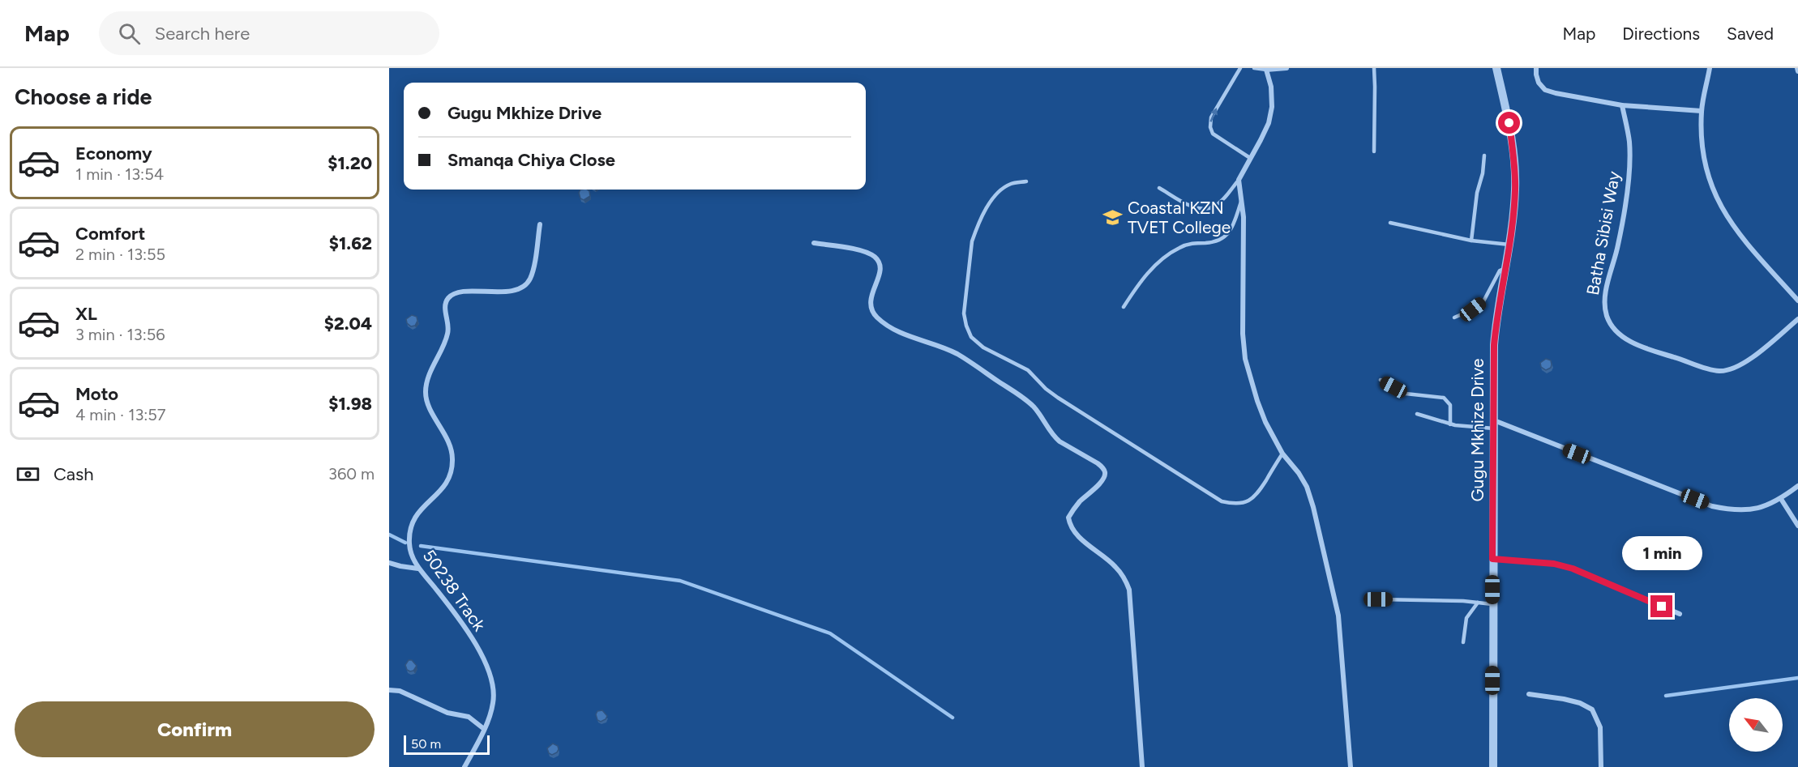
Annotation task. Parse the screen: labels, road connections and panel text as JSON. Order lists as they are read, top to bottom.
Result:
{
  "streets": {
    "street": ["Batha Sibisi Way", "Gugu Mkhize Drive", "50238 Track"]
  },
  "places": {
    "school or university": ["Coastal KZN TVET College"]
  },
  "scale_bar": "50 m",
  "north": "top left",
  "page": {
    "header": "Map",
    "search": "Search here",
    "nav": ["Map", "Directions", "Saved"],
    "heading": "Choose a ride",
    "banner": ["Gugu Mkhize Drive", "Smanqa Chiya Close"],
    "list": [
      {
        "name": "Economy",
        "note": "1 min · 13:54",
        "value": "$1.20"
      },
      {
        "name": "Comfort",
        "note": "2 min · 13:55",
        "value": "$1.62"
      },
      {
        "name": "XL",
        "note": "3 min · 13:56",
        "value": "$2.04"
      },
      {
        "name": "Moto",
        "note": "4 min · 13:57",
        "value": "$1.98"
      }
    ],
    "pay": ["Cash", "360 m"],
    "bubble": "1 min",
    "buttons": "Confirm",
    "scale": "50 m"
  }
}
